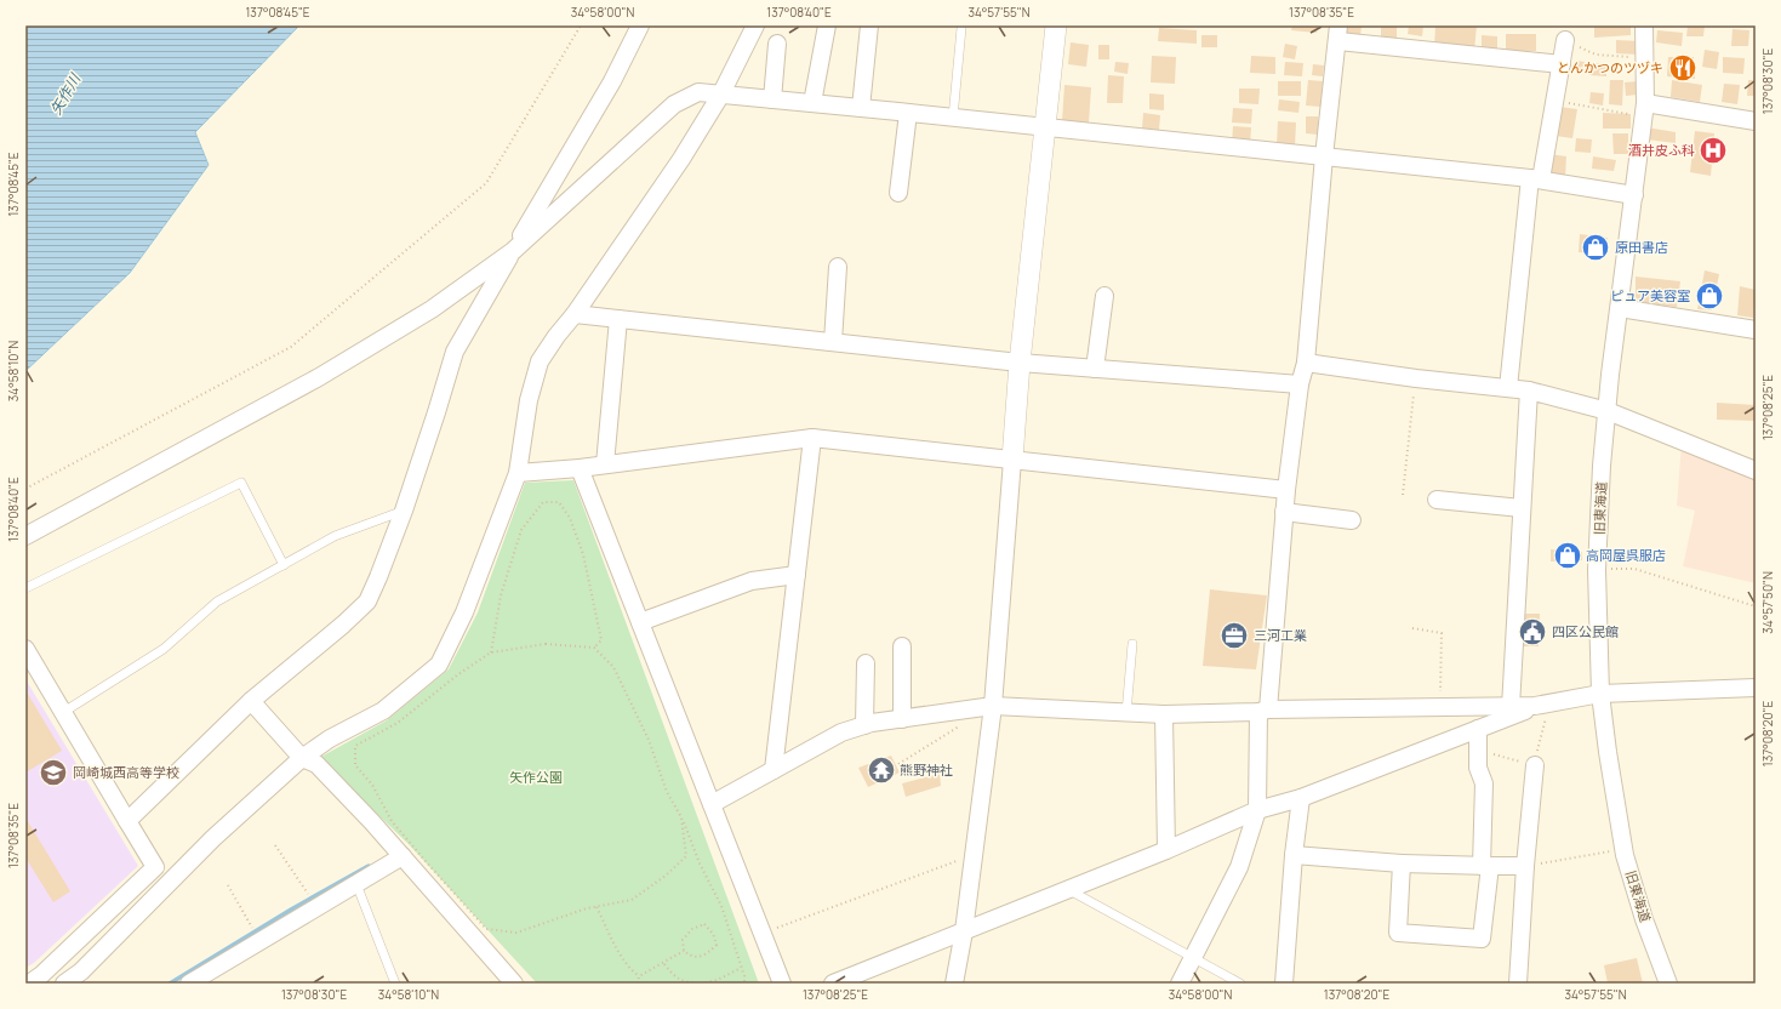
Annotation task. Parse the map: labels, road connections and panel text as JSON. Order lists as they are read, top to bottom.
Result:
{
  "streets": {
    "street": ["旧東海道"]
  },
  "water": ["矢作川"],
  "parks": ["矢作公園"],
  "places": {
    "restaurant": ["とんかつのツヅキ"],
    "hospital": ["酒井皮ふ科"],
    "shop": ["原田書店", "ピュア美容室", "高岡屋呉服店"],
    "public building": ["四区公民館"],
    "office": ["三河工業"],
    "temple": ["熊野神社"],
    "school or university": ["岡崎城西高等学校"]
  },
  "coordinates": [
    "137°08'45\"E",
    "34°58'00\"N",
    "137°08'40\"E",
    "34°57'55\"N",
    "137°08'35\"E",
    "137°08'30\"E",
    "34°58'10\"N",
    "137°08'25\"E",
    "34°57'50\"N",
    "137°08'20\"E"
  ]
}
